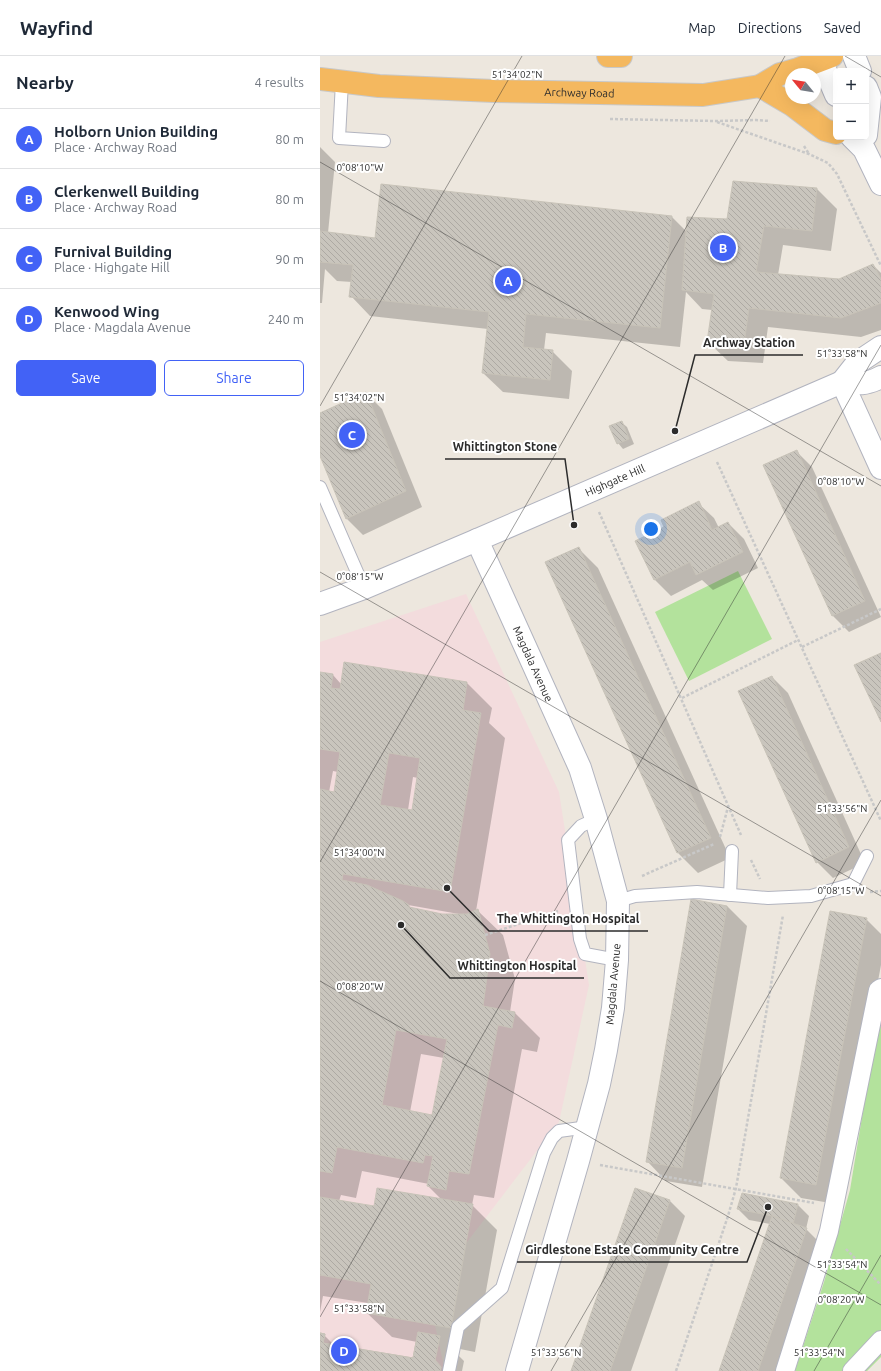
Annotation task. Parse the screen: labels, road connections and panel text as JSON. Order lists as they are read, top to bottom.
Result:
{
  "streets": {
    "highway": ["Archway Road"],
    "street": ["Highgate Hill", "Magdala Avenue"]
  },
  "crossings": [
    ["Highgate Hill", "Magdala Avenue"]
  ],
  "places": [
    "Archway Station",
    "Whittington Stone",
    "The Whittington Hospital",
    "Whittington Hospital",
    "Girdlestone Estate Community Centre"
  ],
  "north": "top left",
  "page": {
    "header": "Wayfind",
    "nav": ["Map", "Directions", "Saved"],
    "heading": ["Nearby", "4 results"],
    "map_buttons": ["+", "−"],
    "list": [
      {
        "mark": "A",
        "name": "Holborn Union Building",
        "note": "Place · Archway Road",
        "value": "80 m"
      },
      {
        "mark": "B",
        "name": "Clerkenwell Building",
        "note": "Place · Archway Road",
        "value": "80 m"
      },
      {
        "mark": "C",
        "name": "Furnival Building",
        "note": "Place · Highgate Hill",
        "value": "90 m"
      },
      {
        "mark": "D",
        "name": "Kenwood Wing",
        "note": "Place · Magdala Avenue",
        "value": "240 m"
      }
    ],
    "pins": [
      "B",
      "A",
      "C",
      "D"
    ],
    "buttons": ["Save", "Share"]
  },
  "coordinates": [
    "51°34'02\"N",
    "0°08'10\"W",
    "51°33'58\"N",
    "0°08'15\"W",
    "51°33'56\"N",
    "51°34'00\"N",
    "0°08'20\"W",
    "51°33'54\"N"
  ]
}
